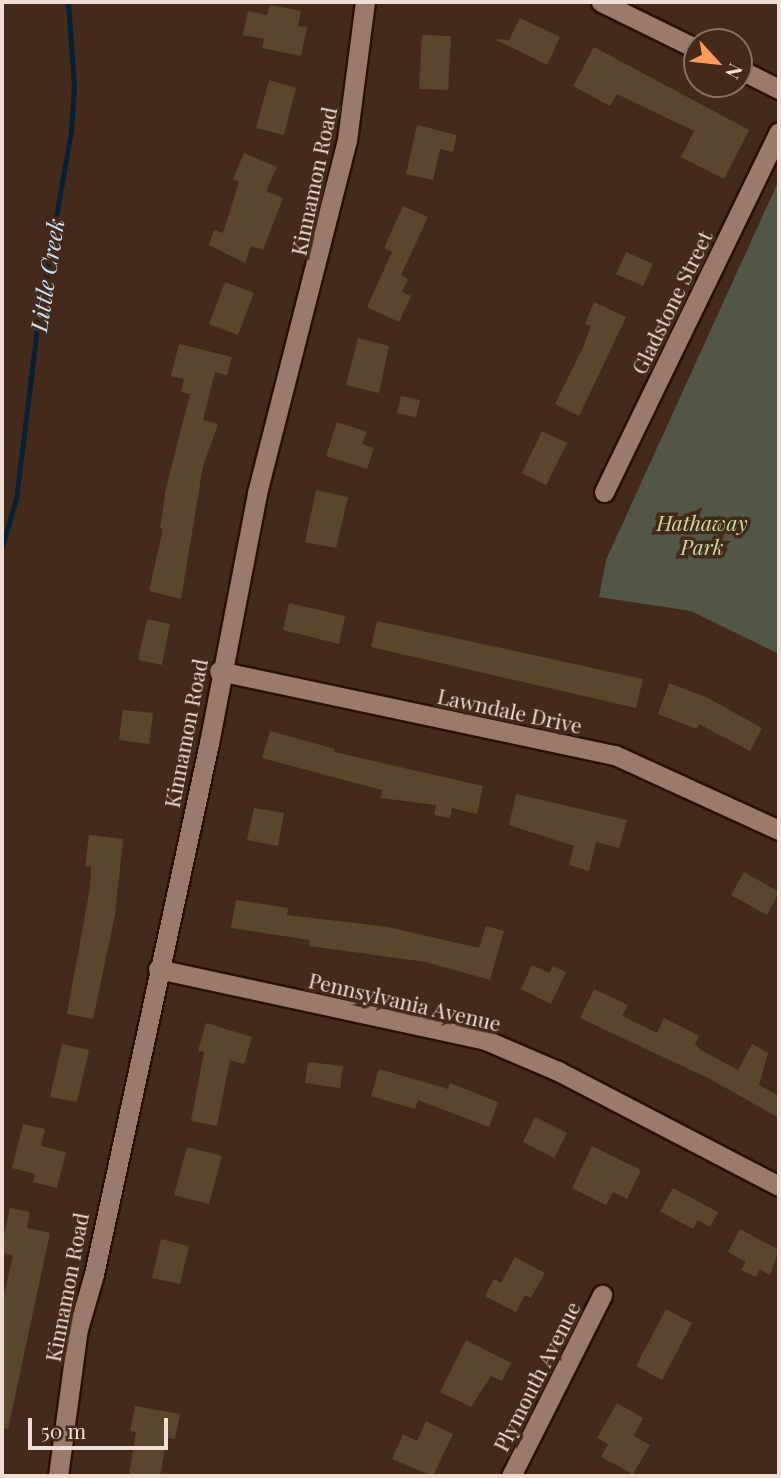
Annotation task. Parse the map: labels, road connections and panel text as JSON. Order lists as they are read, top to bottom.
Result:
{
  "streets": {
    "street": [
      "Kinnamon Road",
      "Gladstone Street",
      "Lawndale Drive",
      "Pennsylvania Avenue",
      "Plymouth Avenue"
    ]
  },
  "crossings": [
    ["Kinnamon Road", "Lawndale Drive"],
    ["Kinnamon Road", "Pennsylvania Avenue"]
  ],
  "water": ["Little Creek"],
  "parks": ["Hathaway Park"],
  "scale_bar": "50 m",
  "north": "bottom right"
}
